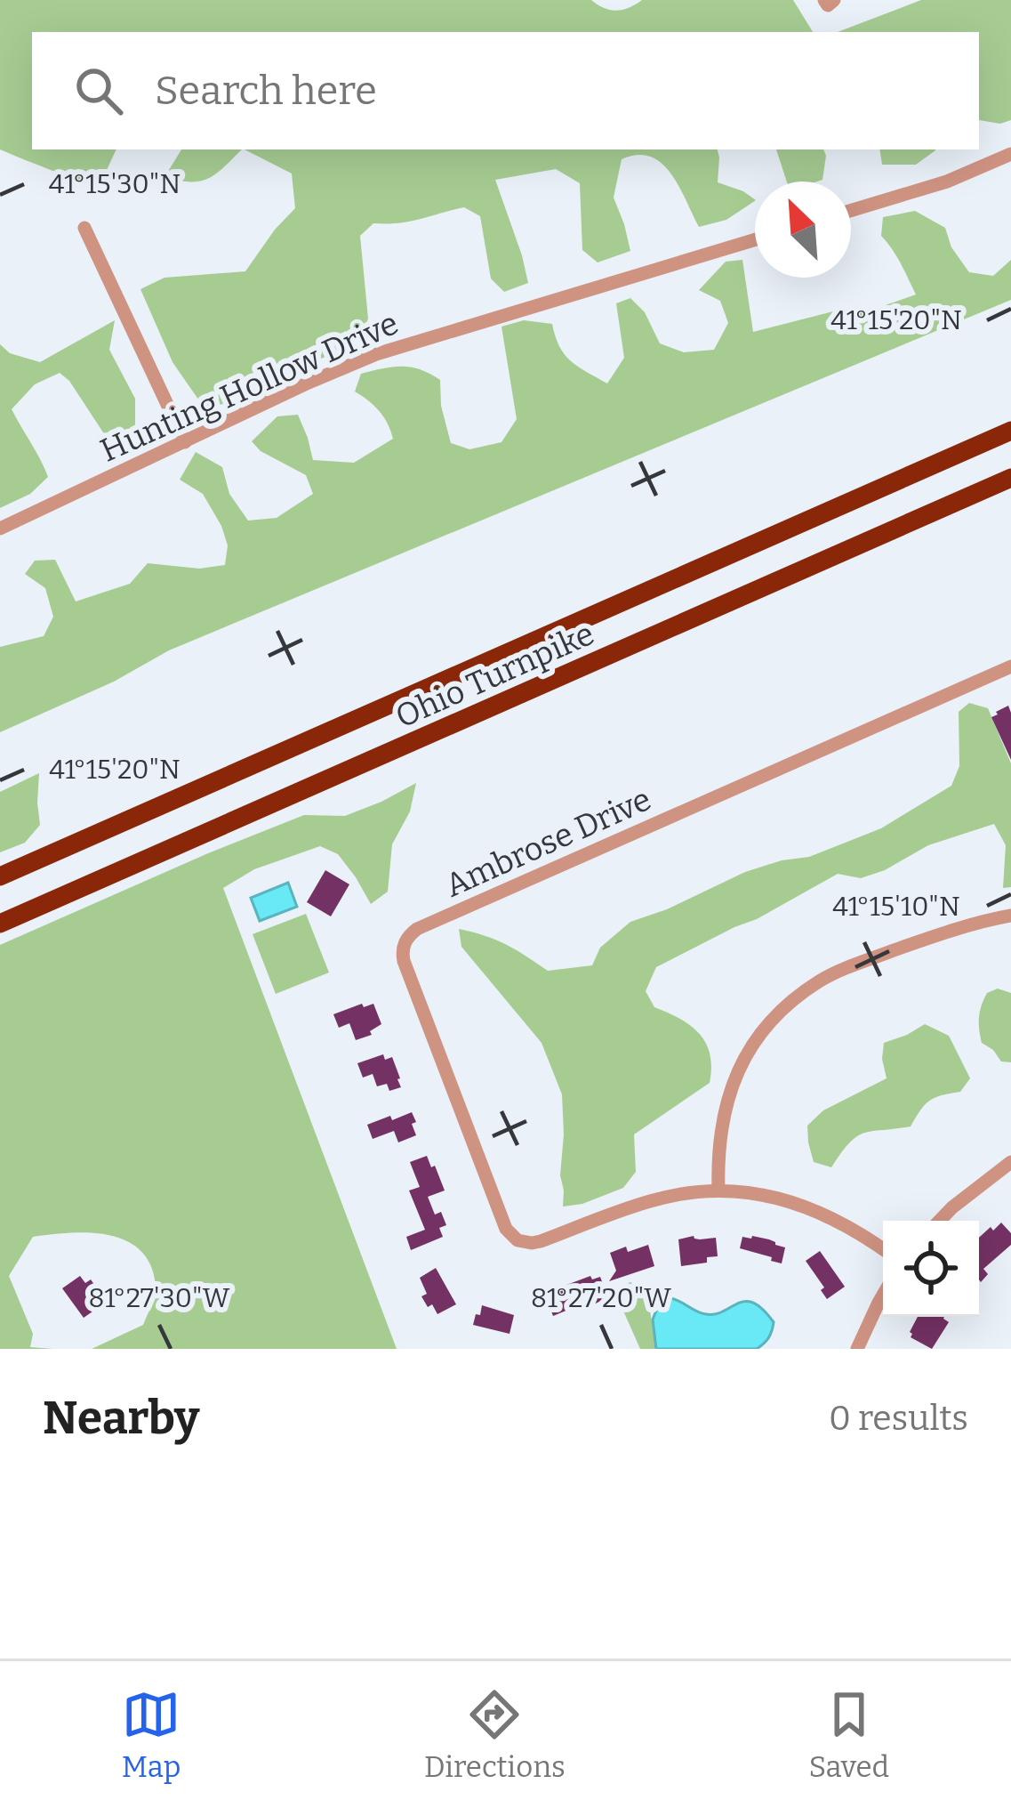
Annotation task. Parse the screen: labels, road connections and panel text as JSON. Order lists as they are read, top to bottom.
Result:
{
  "streets": {
    "highway": ["Ohio Turnpike"],
    "street": ["Hunting Hollow Drive", "Ambrose Drive"]
  },
  "north": "top left",
  "page": {
    "search": "Search here",
    "heading": ["Nearby", "0 results"],
    "nav": ["Map", "Directions", "Saved"]
  },
  "coordinates": [
    "41°15'30\"N",
    "41°15'20\"N",
    "41°15'10\"N",
    "81°27'30\"W",
    "81°27'20\"W"
  ]
}
